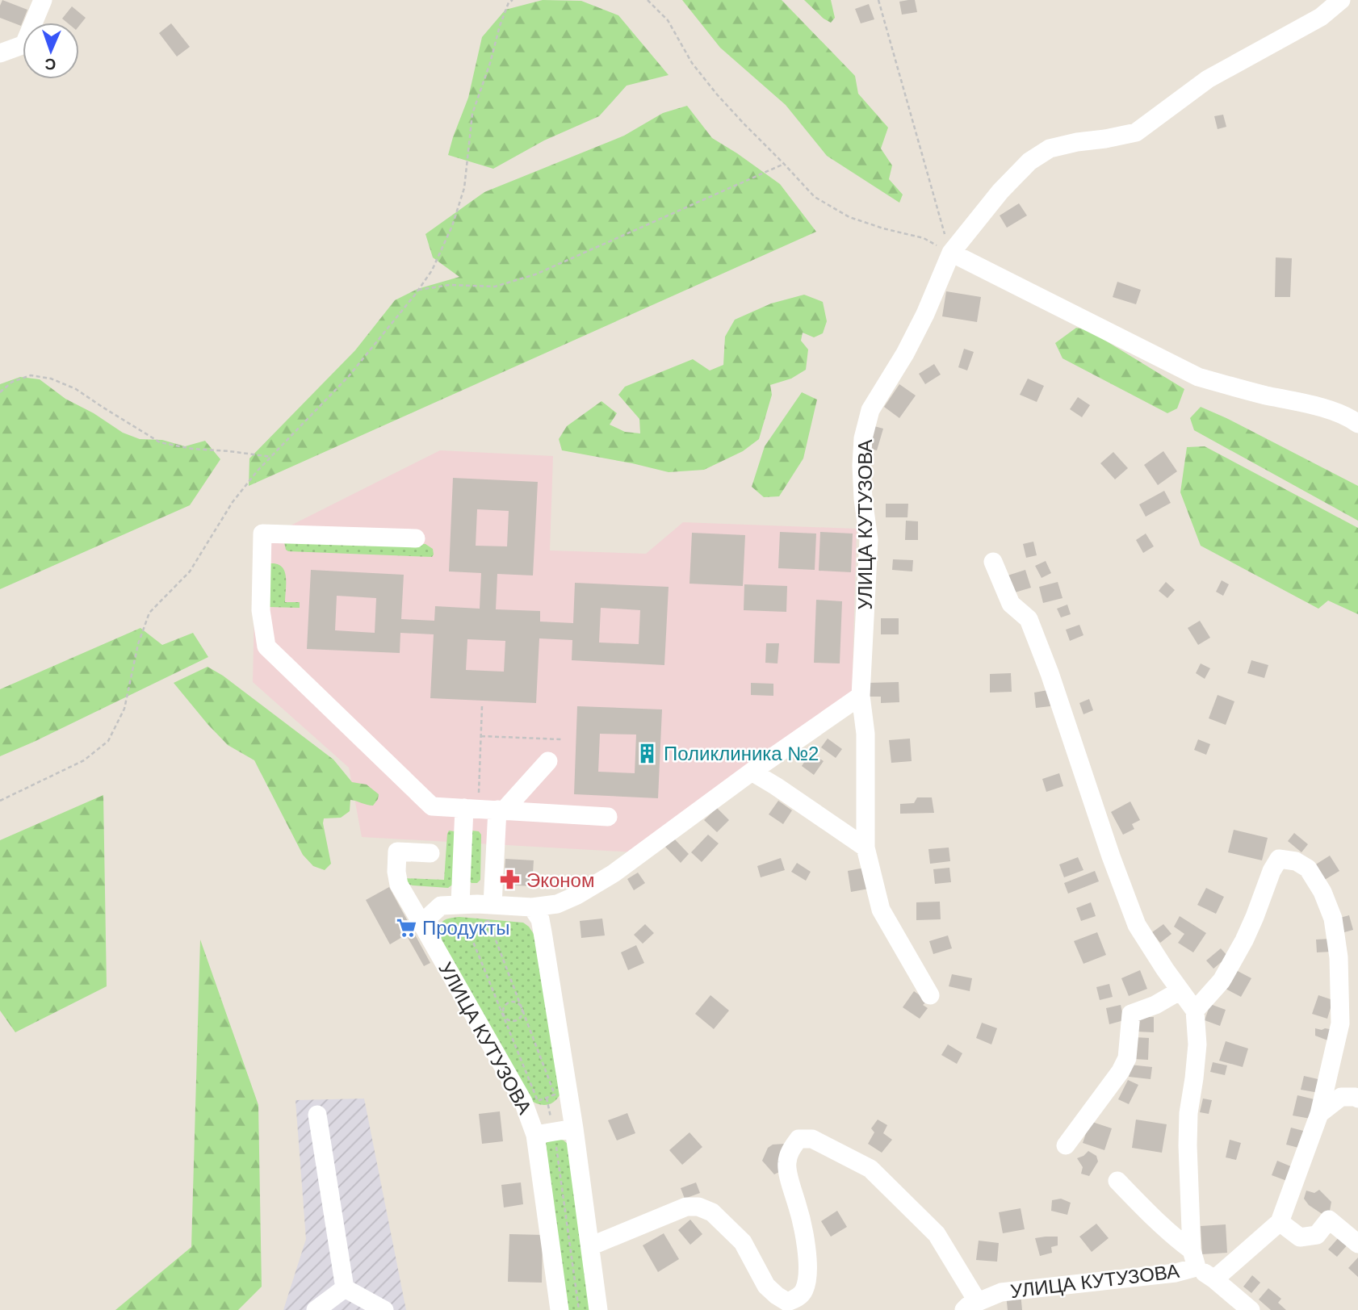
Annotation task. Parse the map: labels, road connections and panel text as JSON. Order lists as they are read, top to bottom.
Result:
{
  "streets": {
    "street": ["УЛИЦА КУТУЗОВА"]
  },
  "places": {
    "building": ["Поликлиника №2"],
    "pharmacy": ["Эконом"],
    "supermarket": ["Продукты"]
  },
  "north": "bottom"
}
